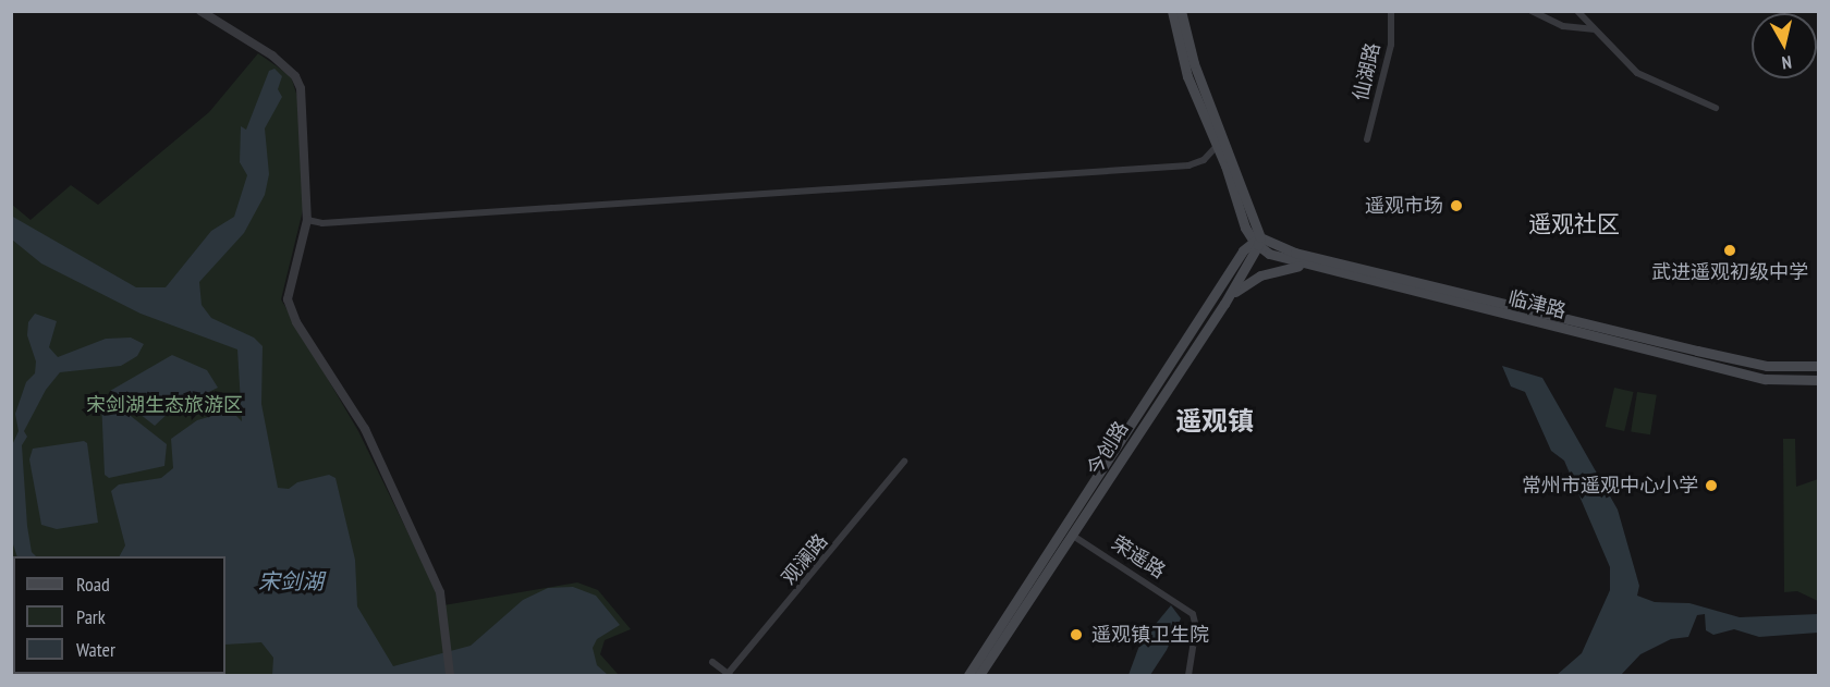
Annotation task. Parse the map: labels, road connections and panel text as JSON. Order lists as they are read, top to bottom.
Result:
{
  "streets": {
    "main road": ["临津路", "今创路"],
    "street": ["仙湖路", "荣遥路", "观澜路"]
  },
  "crossings": [
    ["临津路", "今创路"],
    ["今创路", "荣遥路"]
  ],
  "districts": ["遥观社区", "遥观镇"],
  "water": ["宋剑湖"],
  "parks": ["宋剑湖生态旅游区"],
  "places": [
    "遥观市场",
    "武进遥观初级中学",
    "常州市遥观中心小学",
    "遥观镇卫生院"
  ],
  "legend": ["Road", "Park", "Water"],
  "north": "bottom"
}
